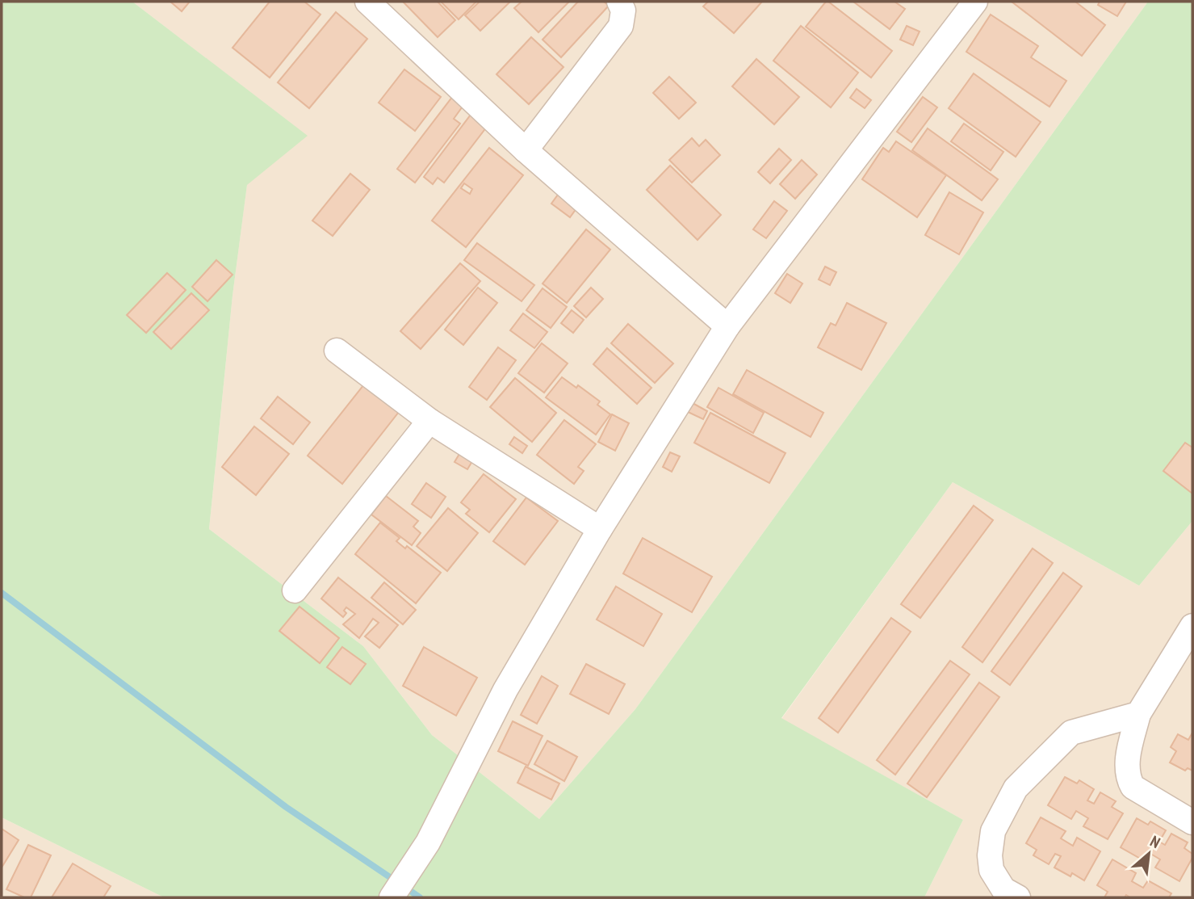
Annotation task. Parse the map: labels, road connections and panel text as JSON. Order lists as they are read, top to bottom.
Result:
{
  "north": "top right"
}
